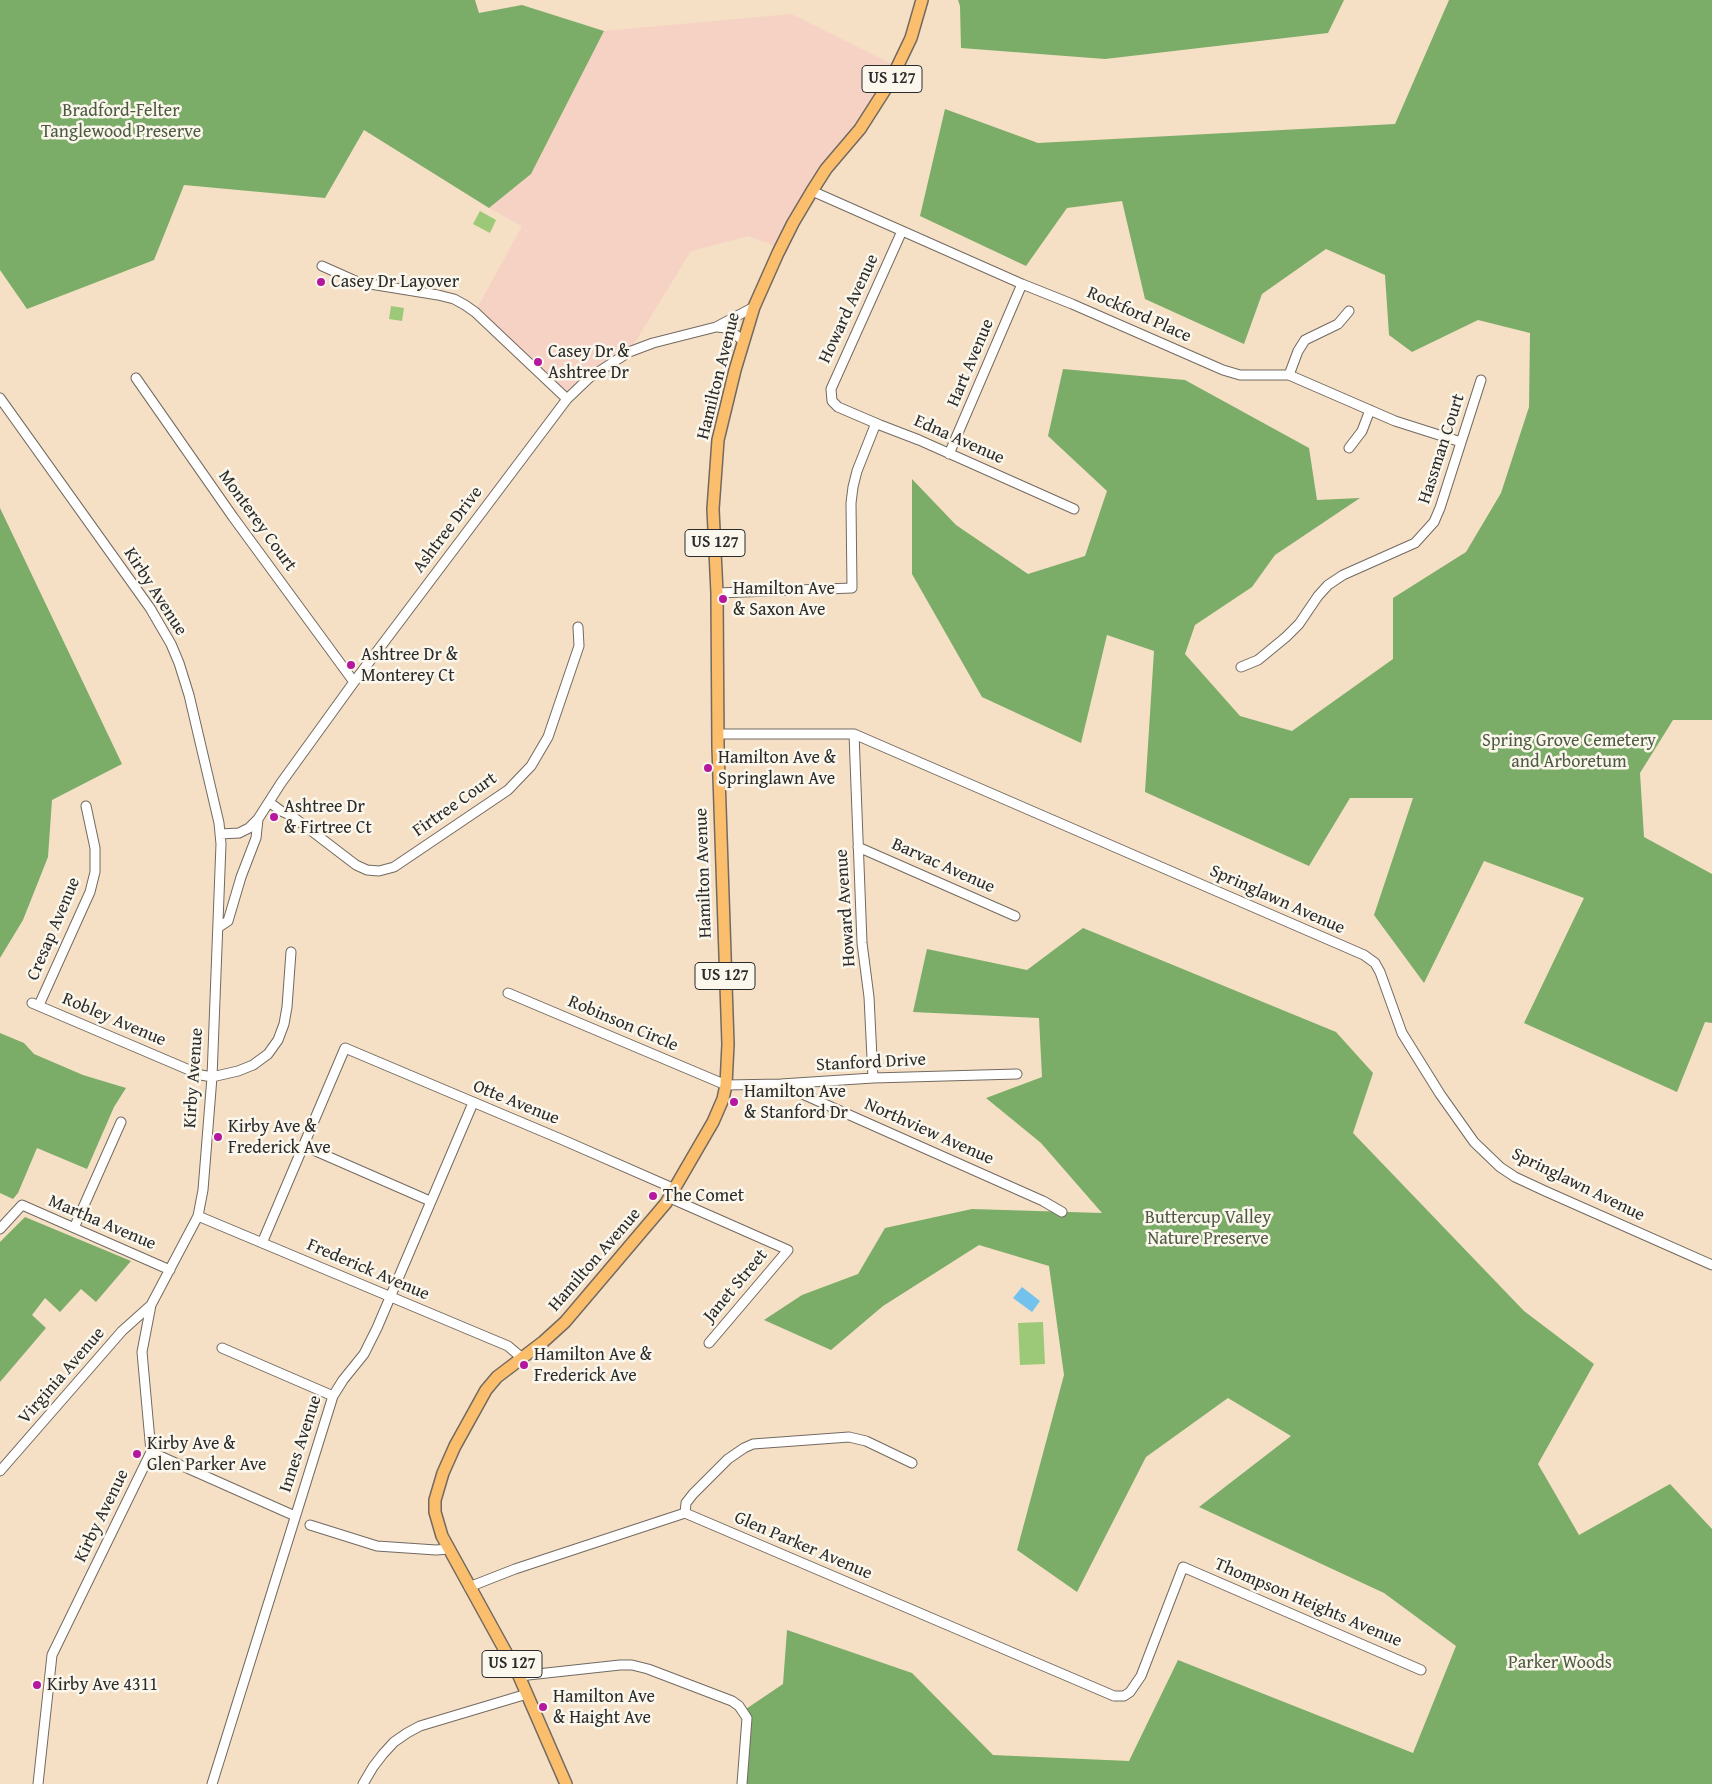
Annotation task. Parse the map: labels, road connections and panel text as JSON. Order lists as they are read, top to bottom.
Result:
{
  "streets": {
    "main road": ["US 127", "Hamilton Avenue"],
    "street": [
      "Howard Avenue",
      "Rockford Place",
      "Hart Avenue",
      "Edna Avenue",
      "Hassman Court",
      "Monterey Court",
      "Ashtree Drive",
      "Kirby Avenue",
      "Firtree Court",
      "Barvac Avenue",
      "Springlawn Avenue",
      "Cresap Avenue",
      "Robley Avenue",
      "Robinson Circle",
      "Stanford Drive",
      "Otte Avenue",
      "Northview Avenue",
      "Martha Avenue",
      "Frederick Avenue",
      "Janet Street",
      "Virginia Avenue",
      "Innes Avenue",
      "Glen Parker Avenue",
      "Thompson Heights Avenue"
    ]
  },
  "crossings": [
    ["Howard Avenue", "Rockford Place"],
    ["Howard Avenue", "Edna Avenue"],
    ["Howard Avenue", "Barvac Avenue"],
    ["Howard Avenue", "Springlawn Avenue"],
    ["Howard Avenue", "Stanford Drive"],
    ["Rockford Place", "Hart Avenue"],
    ["Rockford Place", "Hamilton Avenue"],
    ["Rockford Place", "Hassman Court"],
    ["Hart Avenue", "Edna Avenue"],
    ["Hamilton Avenue", "Ashtree Drive"],
    ["Hamilton Avenue", "Springlawn Avenue"],
    ["Hamilton Avenue", "Robinson Circle"],
    ["Hamilton Avenue", "Stanford Drive"],
    ["Hamilton Avenue", "Otte Avenue"],
    ["Hamilton Avenue", "Frederick Avenue"],
    ["Monterey Court", "Ashtree Drive"],
    ["Ashtree Drive", "Kirby Avenue"],
    ["Ashtree Drive", "Firtree Court"],
    ["Kirby Avenue", "Robley Avenue"],
    ["Kirby Avenue", "Martha Avenue"],
    ["Kirby Avenue", "Frederick Avenue"],
    ["Kirby Avenue", "Virginia Avenue"],
    ["Cresap Avenue", "Robley Avenue"],
    ["Robinson Circle", "Stanford Drive"],
    ["Stanford Drive", "Northview Avenue"],
    ["Otte Avenue", "Janet Street"],
    ["Otte Avenue", "Innes Avenue"],
    ["Frederick Avenue", "Innes Avenue"],
    ["Glen Parker Avenue", "Thompson Heights Avenue"]
  ],
  "parks": [
    "Bradford-Felter Tanglewood Preserve",
    "Spring Grove Cemetery and Arboretum",
    "Buttercup Valley Nature Preserve",
    "Parker Woods"
  ],
  "places": [
    "Casey Dr Layover",
    "Casey Dr & Ashtree Dr",
    "Hamilton Ave & Saxon Ave",
    "Ashtree Dr & Monterey Ct",
    "Hamilton Ave & Springlawn Ave",
    "Ashtree Dr & Firtree Ct",
    "Hamilton Ave & Stanford Dr",
    "Kirby Ave & Frederick Ave",
    "The Comet",
    "Hamilton Ave & Frederick Ave",
    "Kirby Ave & Glen Parker Ave",
    "Kirby Ave 4311",
    "Hamilton Ave & Haight Ave"
  ]
}
